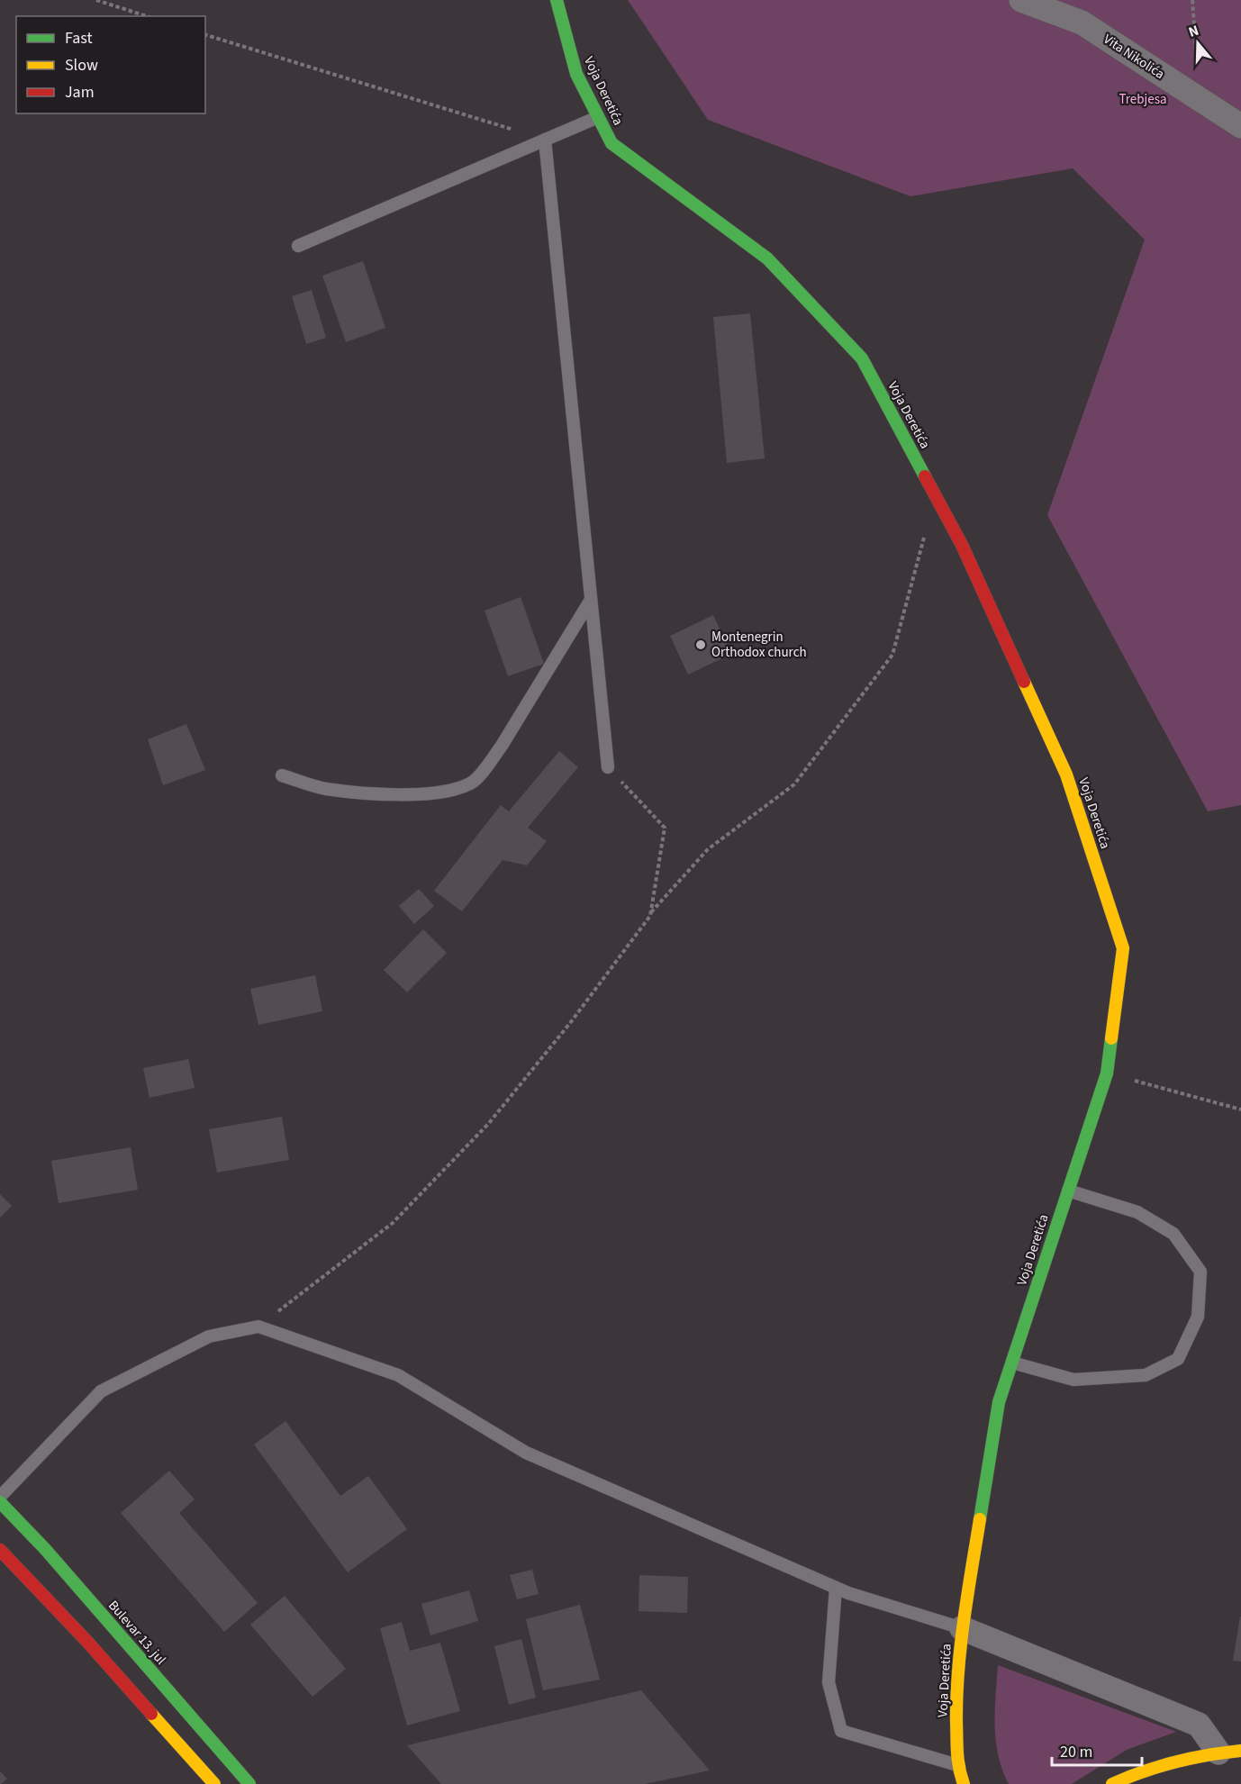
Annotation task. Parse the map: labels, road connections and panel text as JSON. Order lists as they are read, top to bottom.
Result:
{
  "streets": {
    "street": ["Vita Nikolića", "Voja Deretića", "Bulevar 13. jul"]
  },
  "parks": ["Trebjesa"],
  "places": ["Montenegrin Orthodox church"],
  "legend": ["Fast", "Slow", "Jam"],
  "scale_bar": "20 m",
  "north": "top"
}
